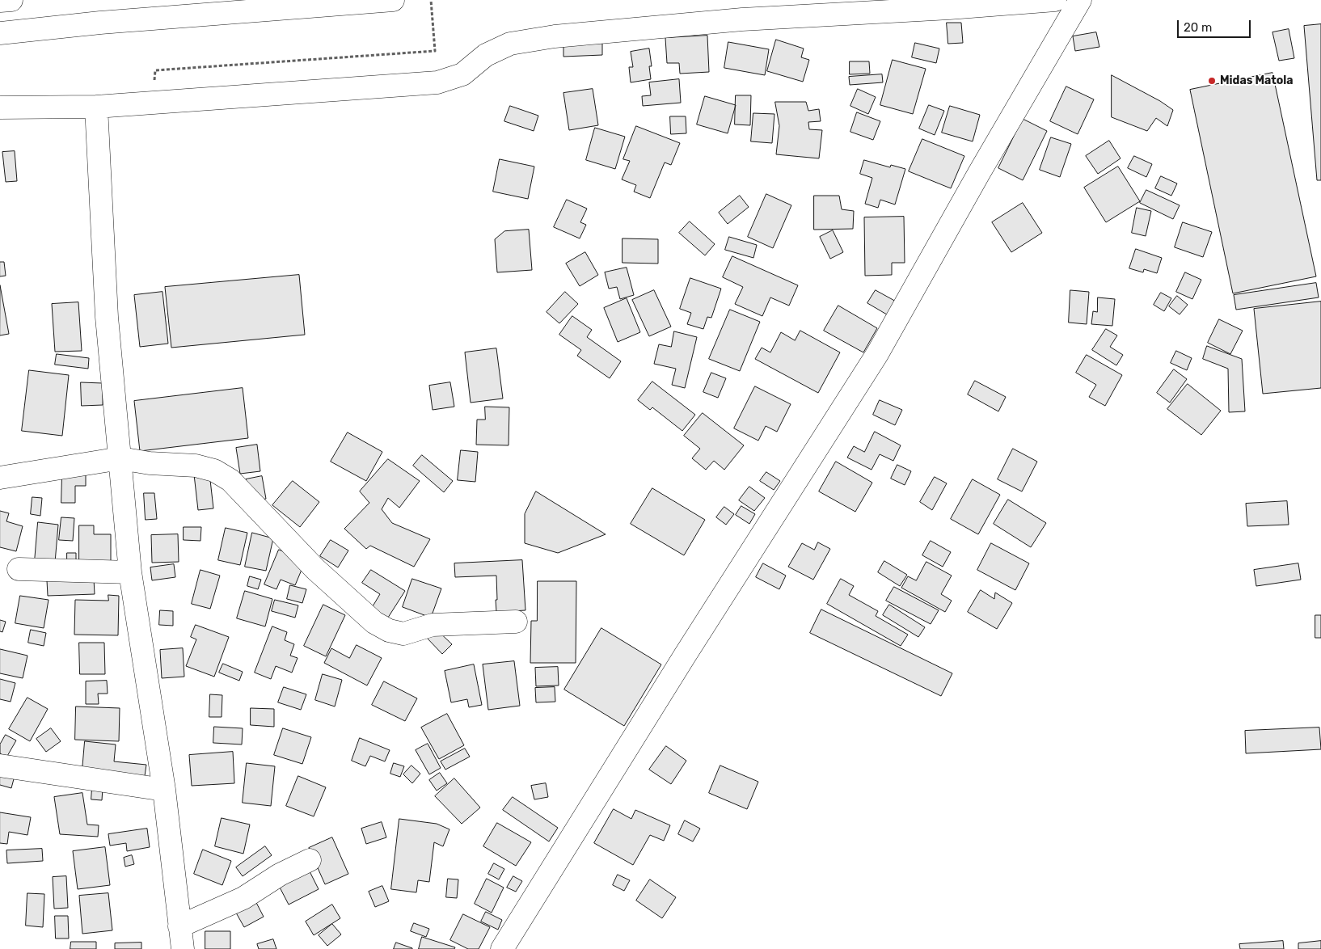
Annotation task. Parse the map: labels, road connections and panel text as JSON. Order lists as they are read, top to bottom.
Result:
{
  "places": ["Midas Matola"],
  "scale_bar": "20 m"
}
